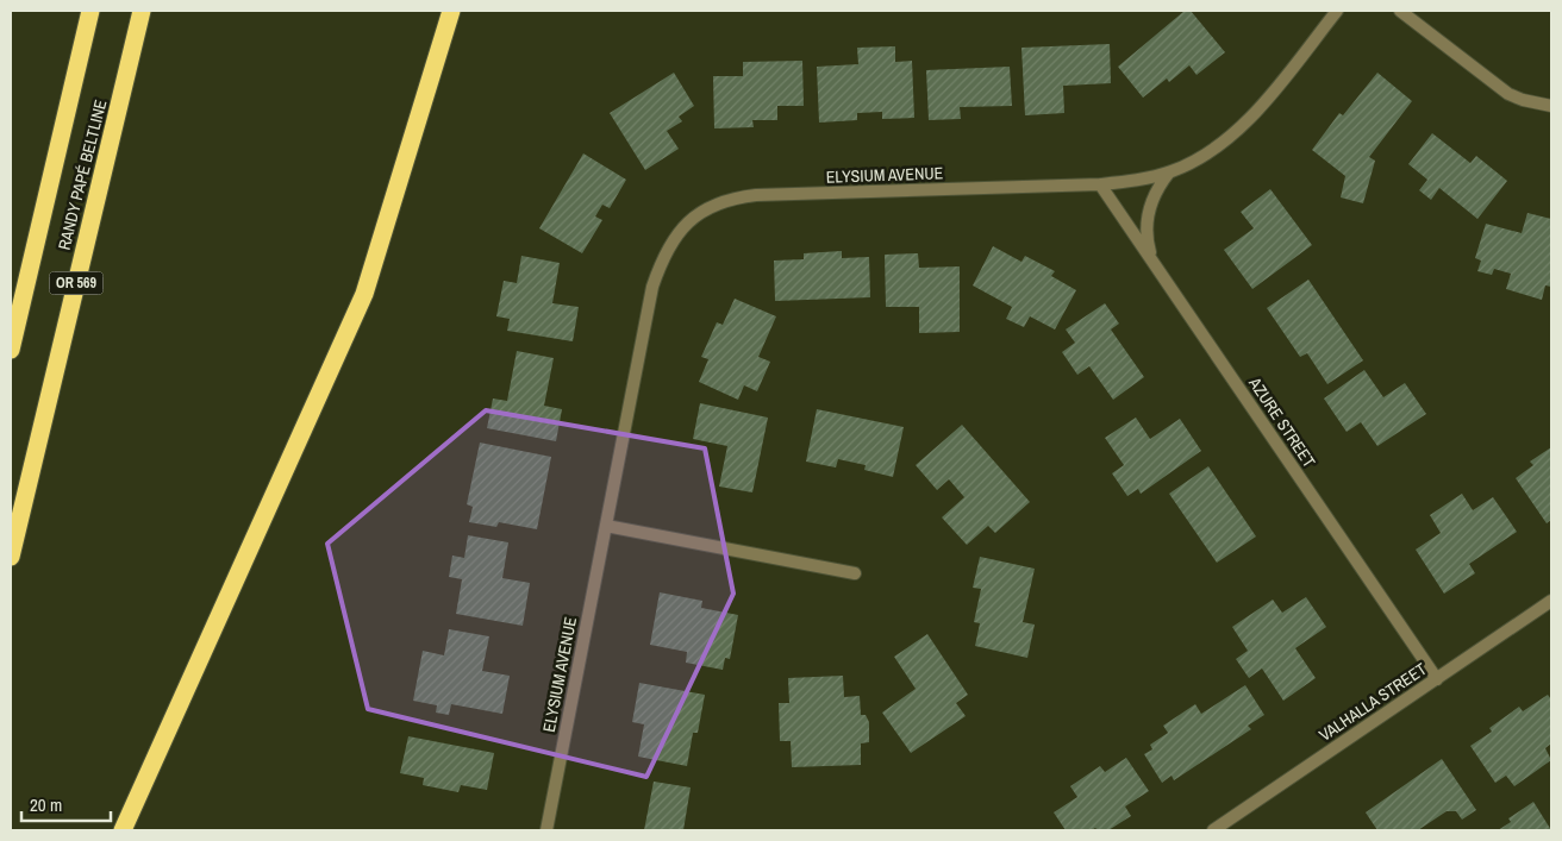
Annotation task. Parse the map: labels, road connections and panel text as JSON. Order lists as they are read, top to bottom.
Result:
{
  "streets": {
    "highway": ["RANDY PAPÉ BELTLINE", "OR 569"],
    "street": ["ELYSIUM AVENUE", "AZURE STREET", "VALHALLA STREET"]
  },
  "crossings": [
    ["ELYSIUM AVENUE", "AZURE STREET"],
    ["AZURE STREET", "VALHALLA STREET"]
  ],
  "scale_bar": "20 m"
}
